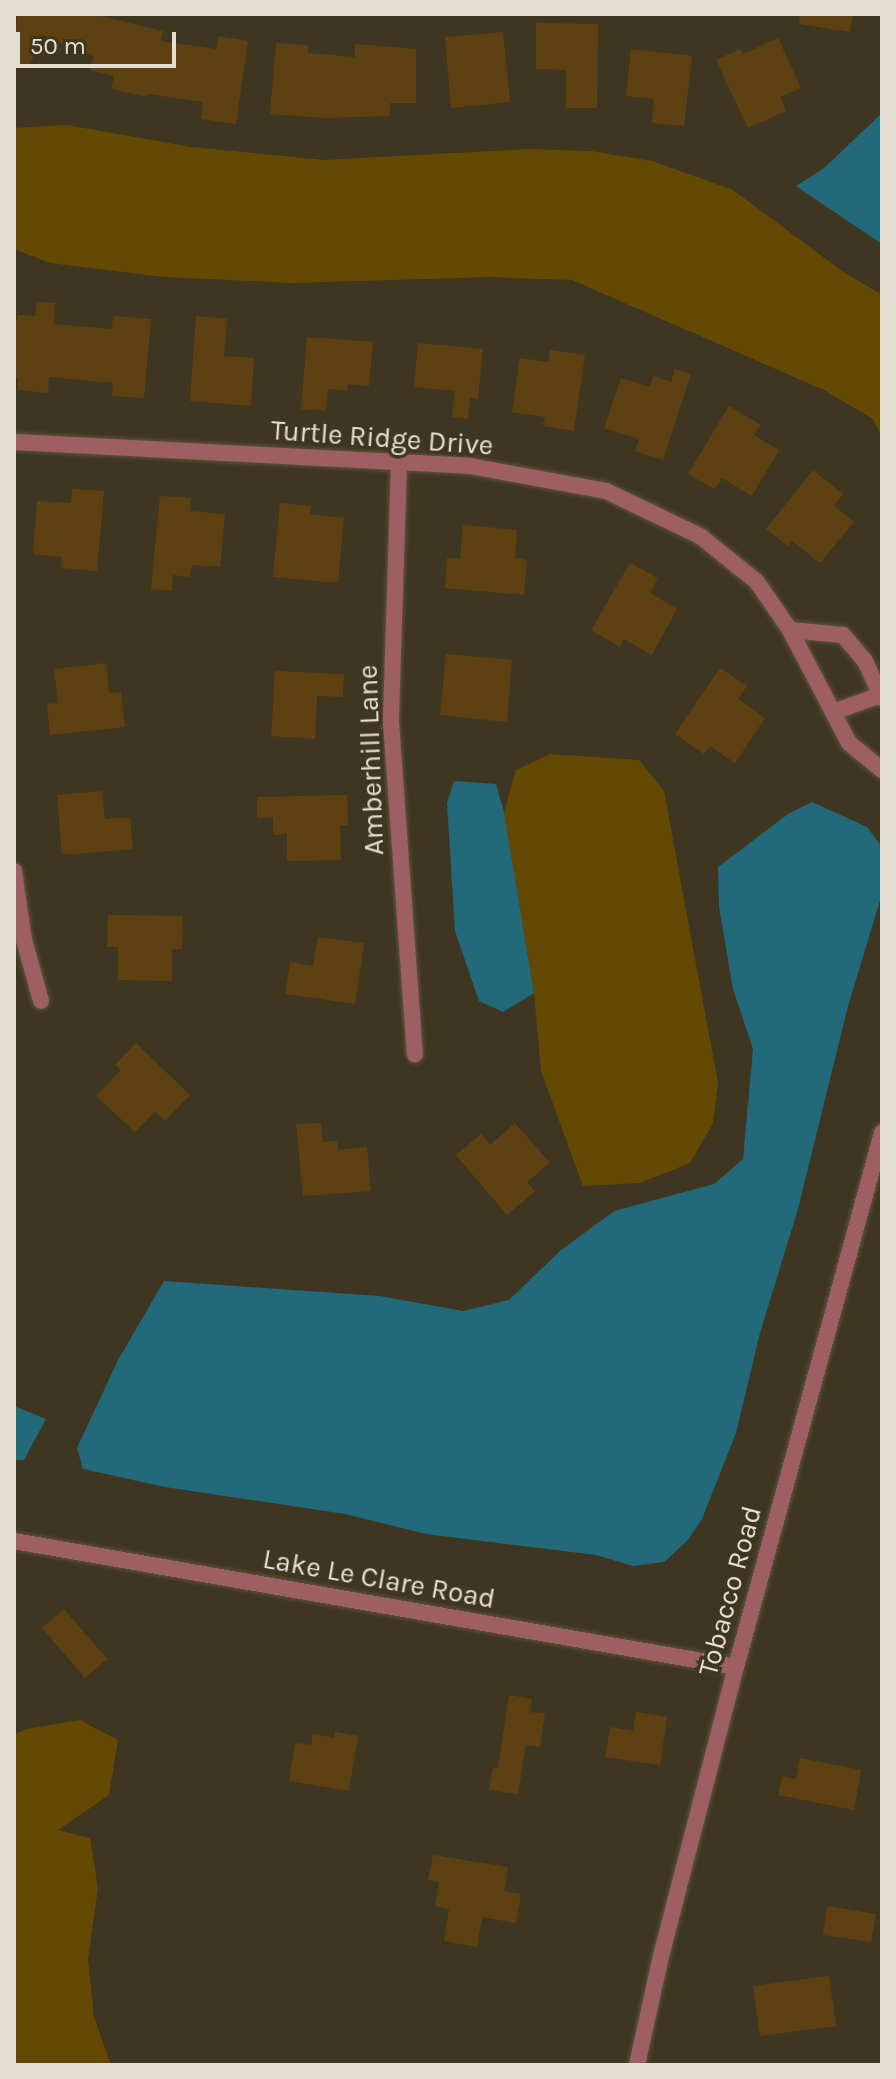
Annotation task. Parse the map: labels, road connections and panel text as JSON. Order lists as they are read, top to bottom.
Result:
{
  "streets": {
    "street": [
      "Turtle Ridge Drive",
      "Amberhill Lane",
      "Lake Le Clare Road",
      "Tobacco Road"
    ]
  },
  "crossings": [
    ["Turtle Ridge Drive", "Amberhill Lane"],
    ["Lake Le Clare Road", "Tobacco Road"]
  ],
  "scale_bar": "50 m"
}
